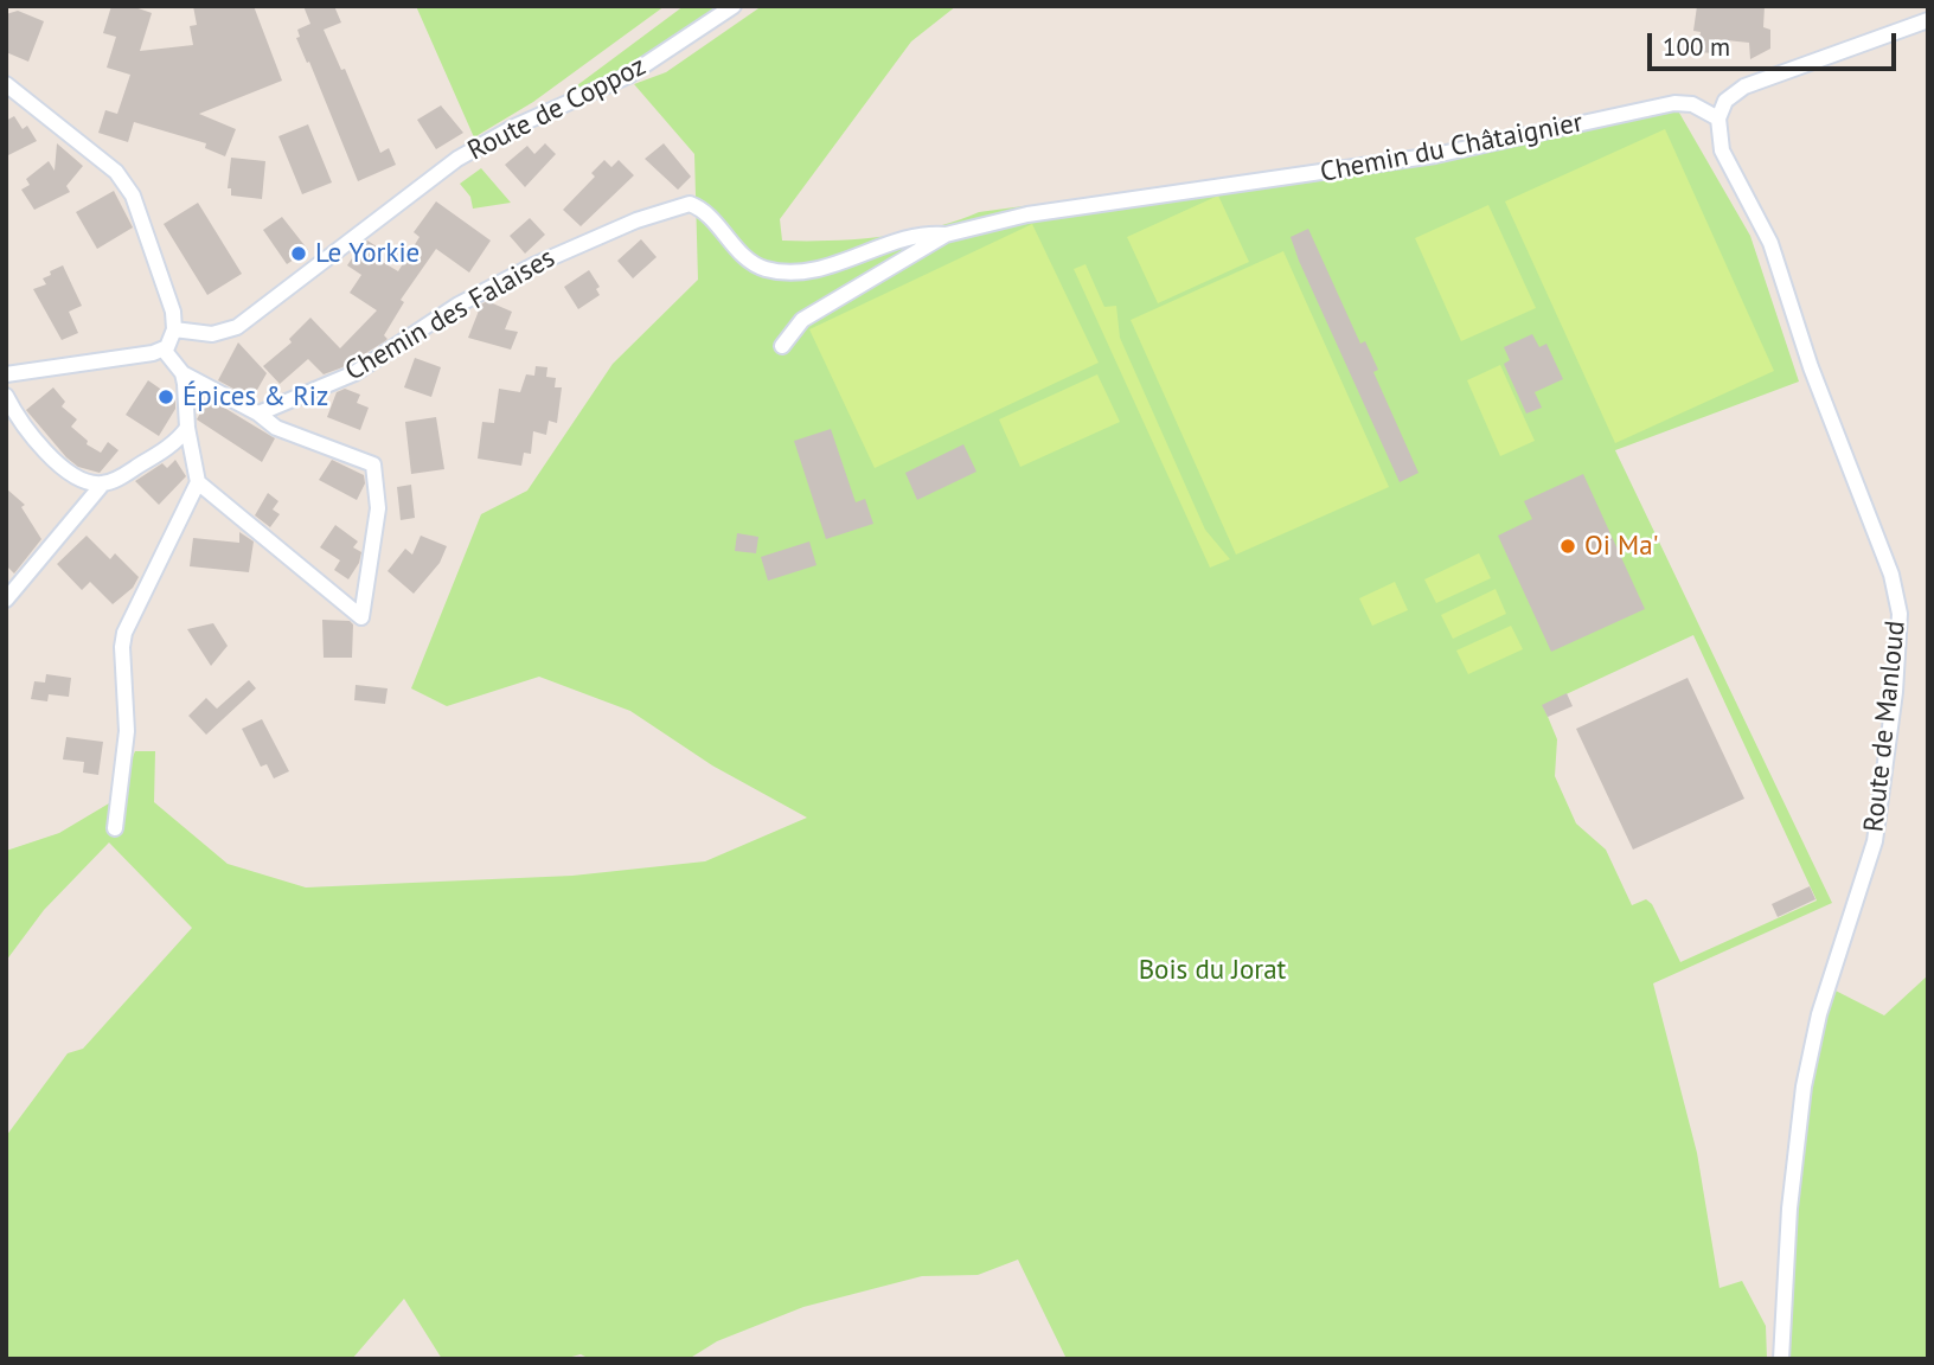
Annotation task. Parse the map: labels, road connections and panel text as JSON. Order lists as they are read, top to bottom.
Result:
{
  "streets": {
    "street": [
      "Route de Coppoz",
      "Chemin du Châtaignier",
      "Chemin des Falaises",
      "Route de Manloud"
    ]
  },
  "crossings": [
    ["Chemin du Châtaignier", "Chemin des Falaises"],
    ["Chemin du Châtaignier", "Route de Manloud"]
  ],
  "parks": ["Bois du Jorat"],
  "places": ["Le Yorkie", "Épices & Riz", "Oi Ma'"],
  "scale_bar": "100 m"
}
